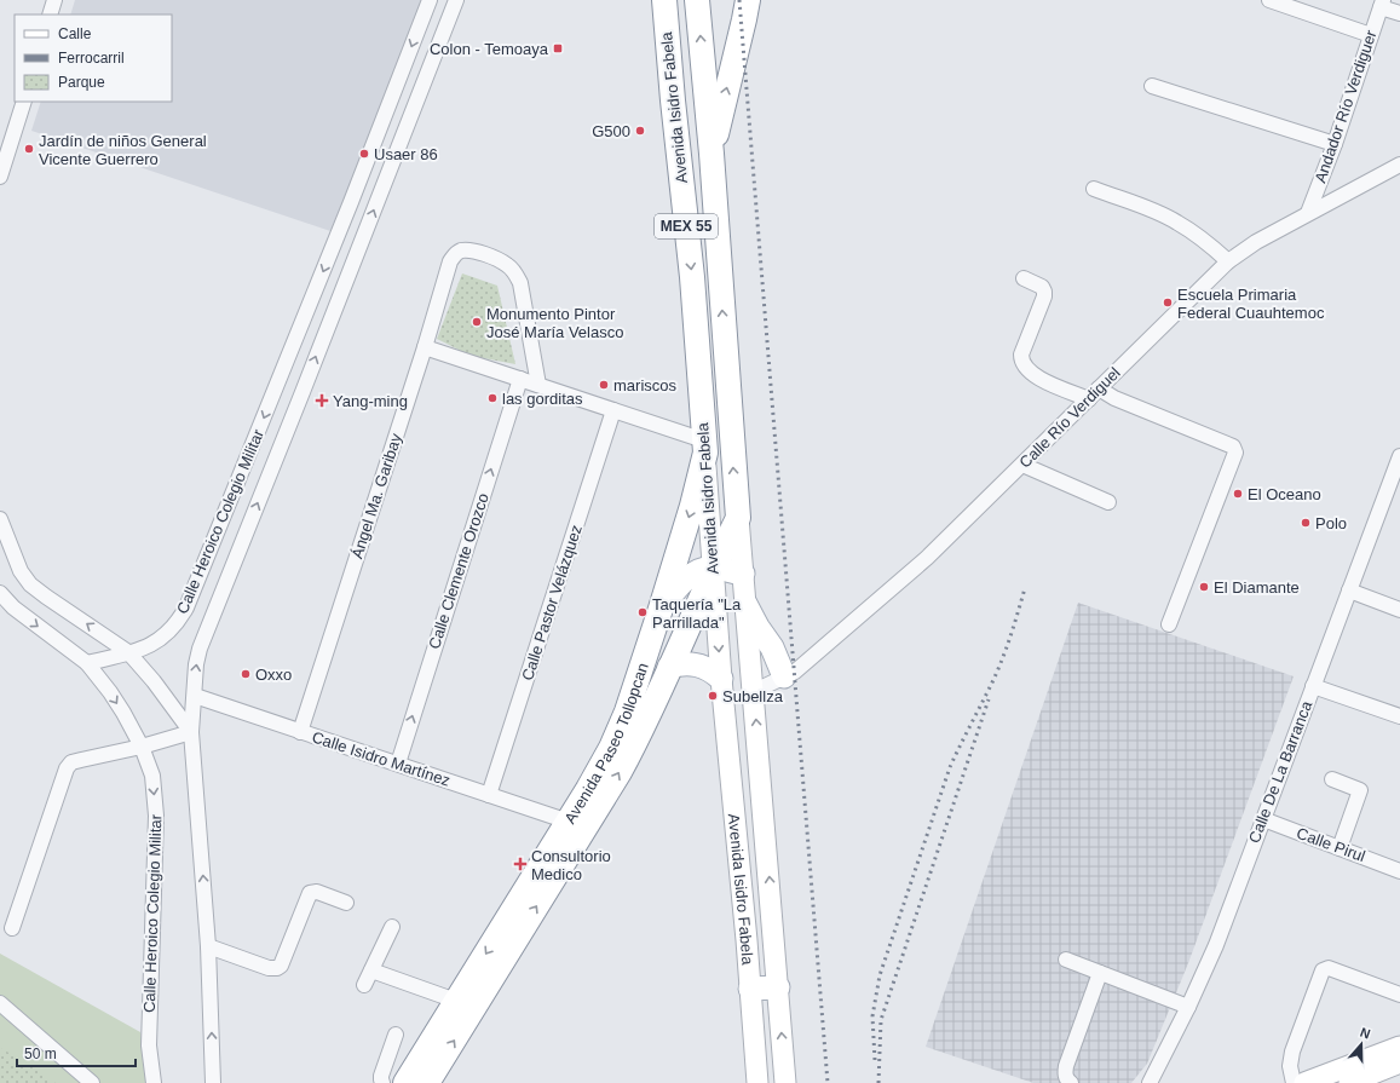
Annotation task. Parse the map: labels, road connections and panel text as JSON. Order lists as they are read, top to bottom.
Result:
{
  "streets": {
    "highway": ["Avenida Isidro Fabela", "MEX 55", "Avenida Paseo Tollopcan"],
    "street": [
      "Andador Río Verdiguer",
      "Calle Río Verdiguel",
      "Ángel Ma. Garibay",
      "Calle Heroico Colegio Militar",
      "Calle Clemente Orozco",
      "Calle Pastor Velázquez",
      "Calle Isidro Martínez",
      "Calle De La Barranca",
      "Calle Pirul"
    ]
  },
  "crossings": [
    ["Andador Río Verdiguer", "Calle Río Verdiguel"],
    ["Avenida Isidro Fabela", "Calle Río Verdiguel"],
    ["Avenida Isidro Fabela", "Avenida Paseo Tollopcan"],
    ["Ángel Ma. Garibay", "Calle Isidro Martínez"],
    ["Calle Heroico Colegio Militar", "Calle Isidro Martínez"],
    ["Calle Clemente Orozco", "Calle Isidro Martínez"],
    ["Calle Pastor Velázquez", "Calle Isidro Martínez"],
    ["Avenida Paseo Tollopcan", "Calle Isidro Martínez"],
    ["Calle De La Barranca", "Calle Pirul"]
  ],
  "one_way": ["Calle Clemente Orozco"],
  "places": {
    "transit": ["Colon - Temoaya"],
    "other": [
      "G500",
      "Jardín de niños General Vicente Guerrero",
      "Usaer 86",
      "Escuela Primaria Federal Cuauhtemoc",
      "Monumento Pintor José María Velasco",
      "mariscos",
      "las gorditas",
      "El Oceano",
      "Polo",
      "El Diamante",
      "Taquería \"La Parrillada\"",
      "Oxxo",
      "Subellza"
    ],
    "health": ["Yang-ming", "Consultorio Medico"]
  },
  "legend": ["Calle", "Ferrocarril", "Parque"],
  "scale_bar": "50 m",
  "north": "top"
}
